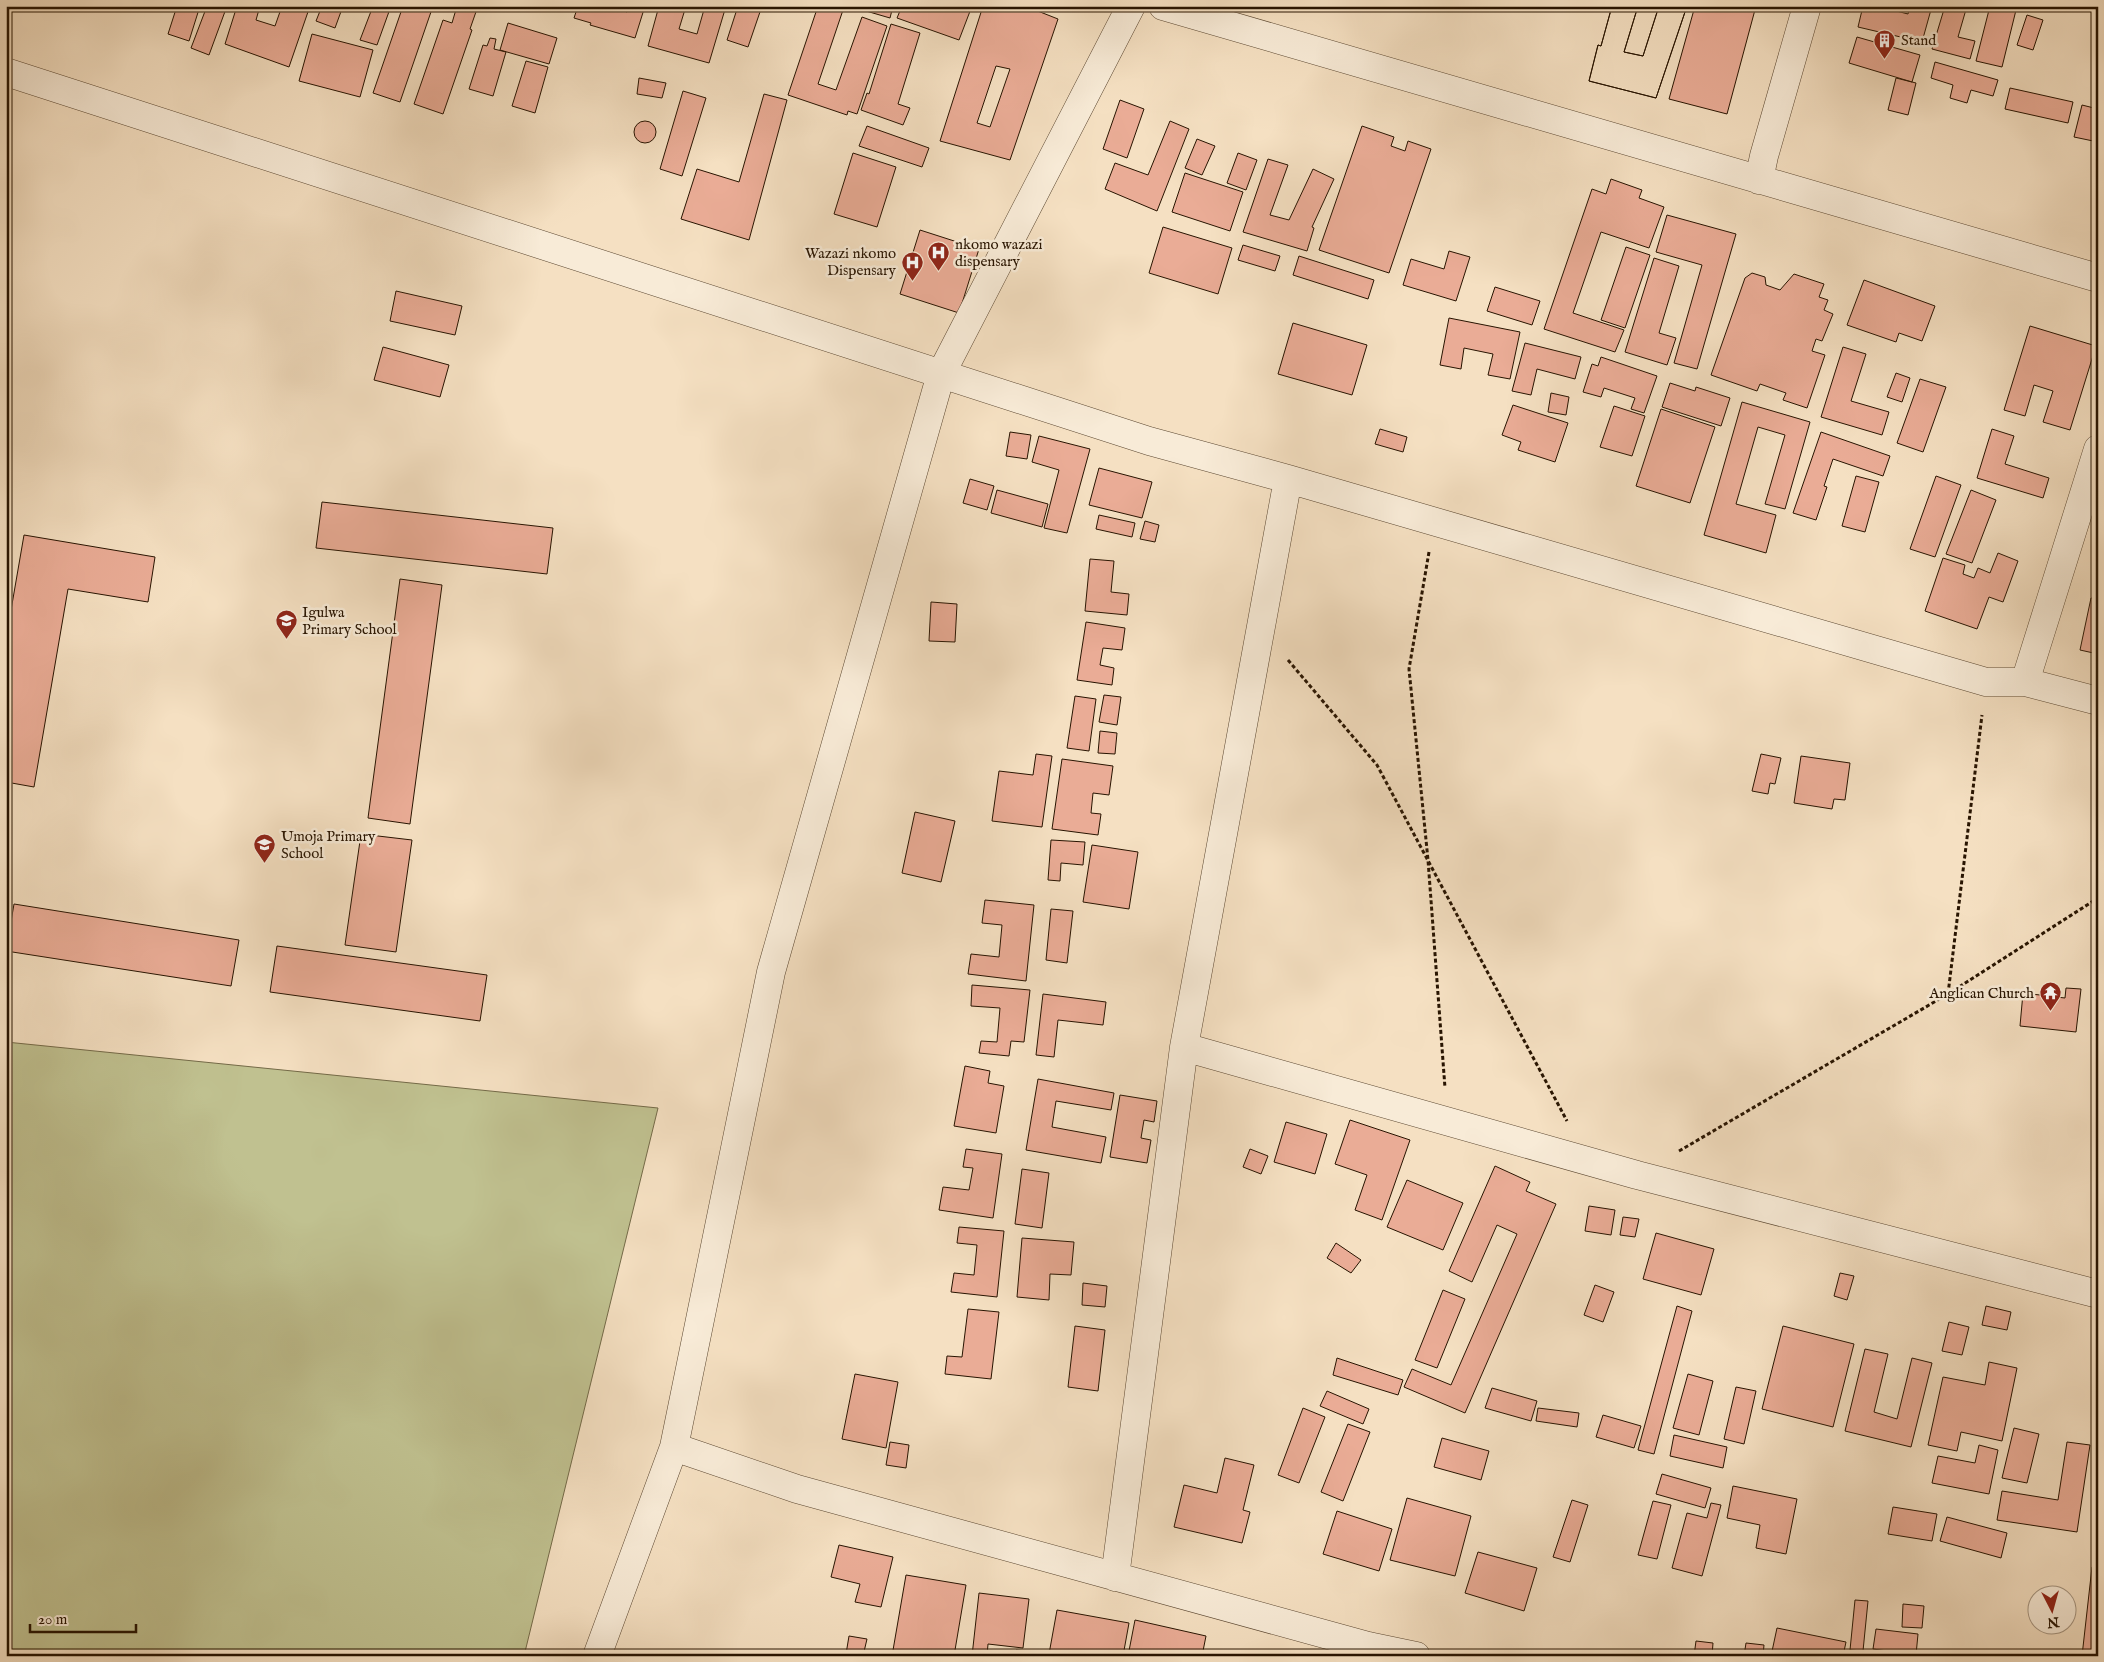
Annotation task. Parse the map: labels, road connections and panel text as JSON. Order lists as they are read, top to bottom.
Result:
{
  "places": {
    "building": ["Stand"],
    "hospital": ["nkomo wazazi dispensary", "Wazazi nkomo Dispensary"],
    "school or university": ["Igulwa Primary School", "Umoja Primary School"],
    "temple": ["Anglican Church"]
  },
  "scale_bar": "20 m",
  "north": "bottom"
}
